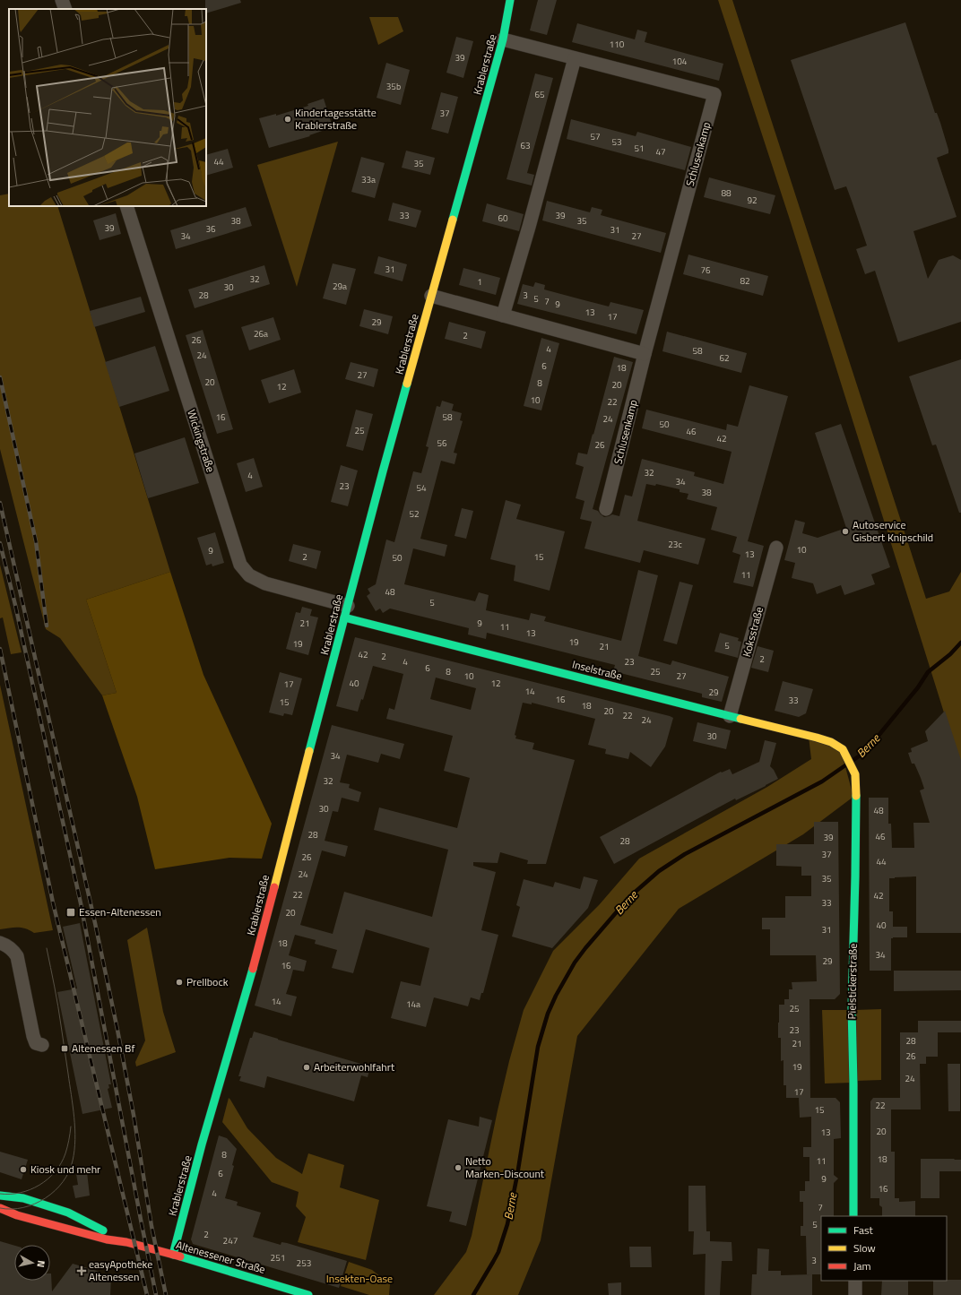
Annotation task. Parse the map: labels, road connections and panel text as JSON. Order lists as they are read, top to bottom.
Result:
{
  "streets": {
    "street": [
      "Krablerstraße",
      "Schlusenkamp",
      "Wickingstraße",
      "Koksstraße",
      "Inselstraße",
      "Pielstickerstraße",
      "Altenessener Straße"
    ]
  },
  "crossings": [
    ["Krablerstraße", "Schlusenkamp"],
    ["Krablerstraße", "Wickingstraße"],
    ["Krablerstraße", "Inselstraße"],
    ["Krablerstraße", "Altenessener Straße"],
    ["Wickingstraße", "Inselstraße"],
    ["Koksstraße", "Inselstraße"],
    ["Inselstraße", "Pielstickerstraße"]
  ],
  "water": ["Berne"],
  "parks": ["Insekten-Oase"],
  "places": {
    "other": [
      "Kindertagesstätte Krablerstraße",
      "Autoservice Gisbert Knipschild",
      "Prellbock",
      "Arbeiterwohlfahrt",
      "Netto Marken-Discount",
      "Kiosk und mehr"
    ],
    "transit": ["Essen-Altenessen", "Altenessen Bf"],
    "health": ["easyApotheke Altenessen"]
  },
  "house_numbers": [
    "110",
    "39",
    "104",
    "35b",
    "65",
    "37",
    "57",
    "53",
    "63",
    "51",
    "47",
    "44",
    "35",
    "33a",
    "88",
    "92",
    "33",
    "39",
    "60",
    "38",
    "35",
    "39",
    "36",
    "31",
    "34",
    "27",
    "31",
    "76",
    "32",
    "82",
    "1",
    "29a",
    "30",
    "28",
    "3",
    "5",
    "7",
    "9",
    "13",
    "17",
    "29",
    "26a",
    "2",
    "26",
    "4",
    "58",
    "24",
    "62",
    "6",
    "18",
    "27",
    "20",
    "8",
    "20",
    "12",
    "10",
    "22",
    "16",
    "58",
    "24",
    "50",
    "25",
    "46",
    "42",
    "56",
    "26",
    "32",
    "4",
    "34",
    "23",
    "54",
    "38",
    "52",
    "23c",
    "10",
    "9",
    "13",
    "2",
    "15",
    "50",
    "11",
    "48",
    "5",
    "21",
    "9",
    "11",
    "13",
    "19",
    "19",
    "5",
    "21",
    "42",
    "2",
    "2",
    "4",
    "23",
    "6",
    "8",
    "25",
    "10",
    "27",
    "40",
    "12",
    "17",
    "14",
    "29",
    "16",
    "33",
    "15",
    "18",
    "20",
    "22",
    "24",
    "30",
    "34",
    "32",
    "30",
    "48",
    "28",
    "46",
    "39",
    "28",
    "37",
    "26",
    "44",
    "24",
    "35",
    "22",
    "42",
    "33",
    "20",
    "40",
    "31",
    "18",
    "34",
    "29",
    "16",
    "14",
    "14a",
    "25",
    "23",
    "28",
    "21",
    "26",
    "19",
    "24",
    "17",
    "22",
    "15",
    "20",
    "13",
    "8",
    "18",
    "11",
    "6",
    "9",
    "16",
    "4",
    "7",
    "5",
    "2",
    "247",
    "251",
    "3",
    "253"
  ],
  "legend": ["Fast", "Slow", "Jam"],
  "north": "right"
}
